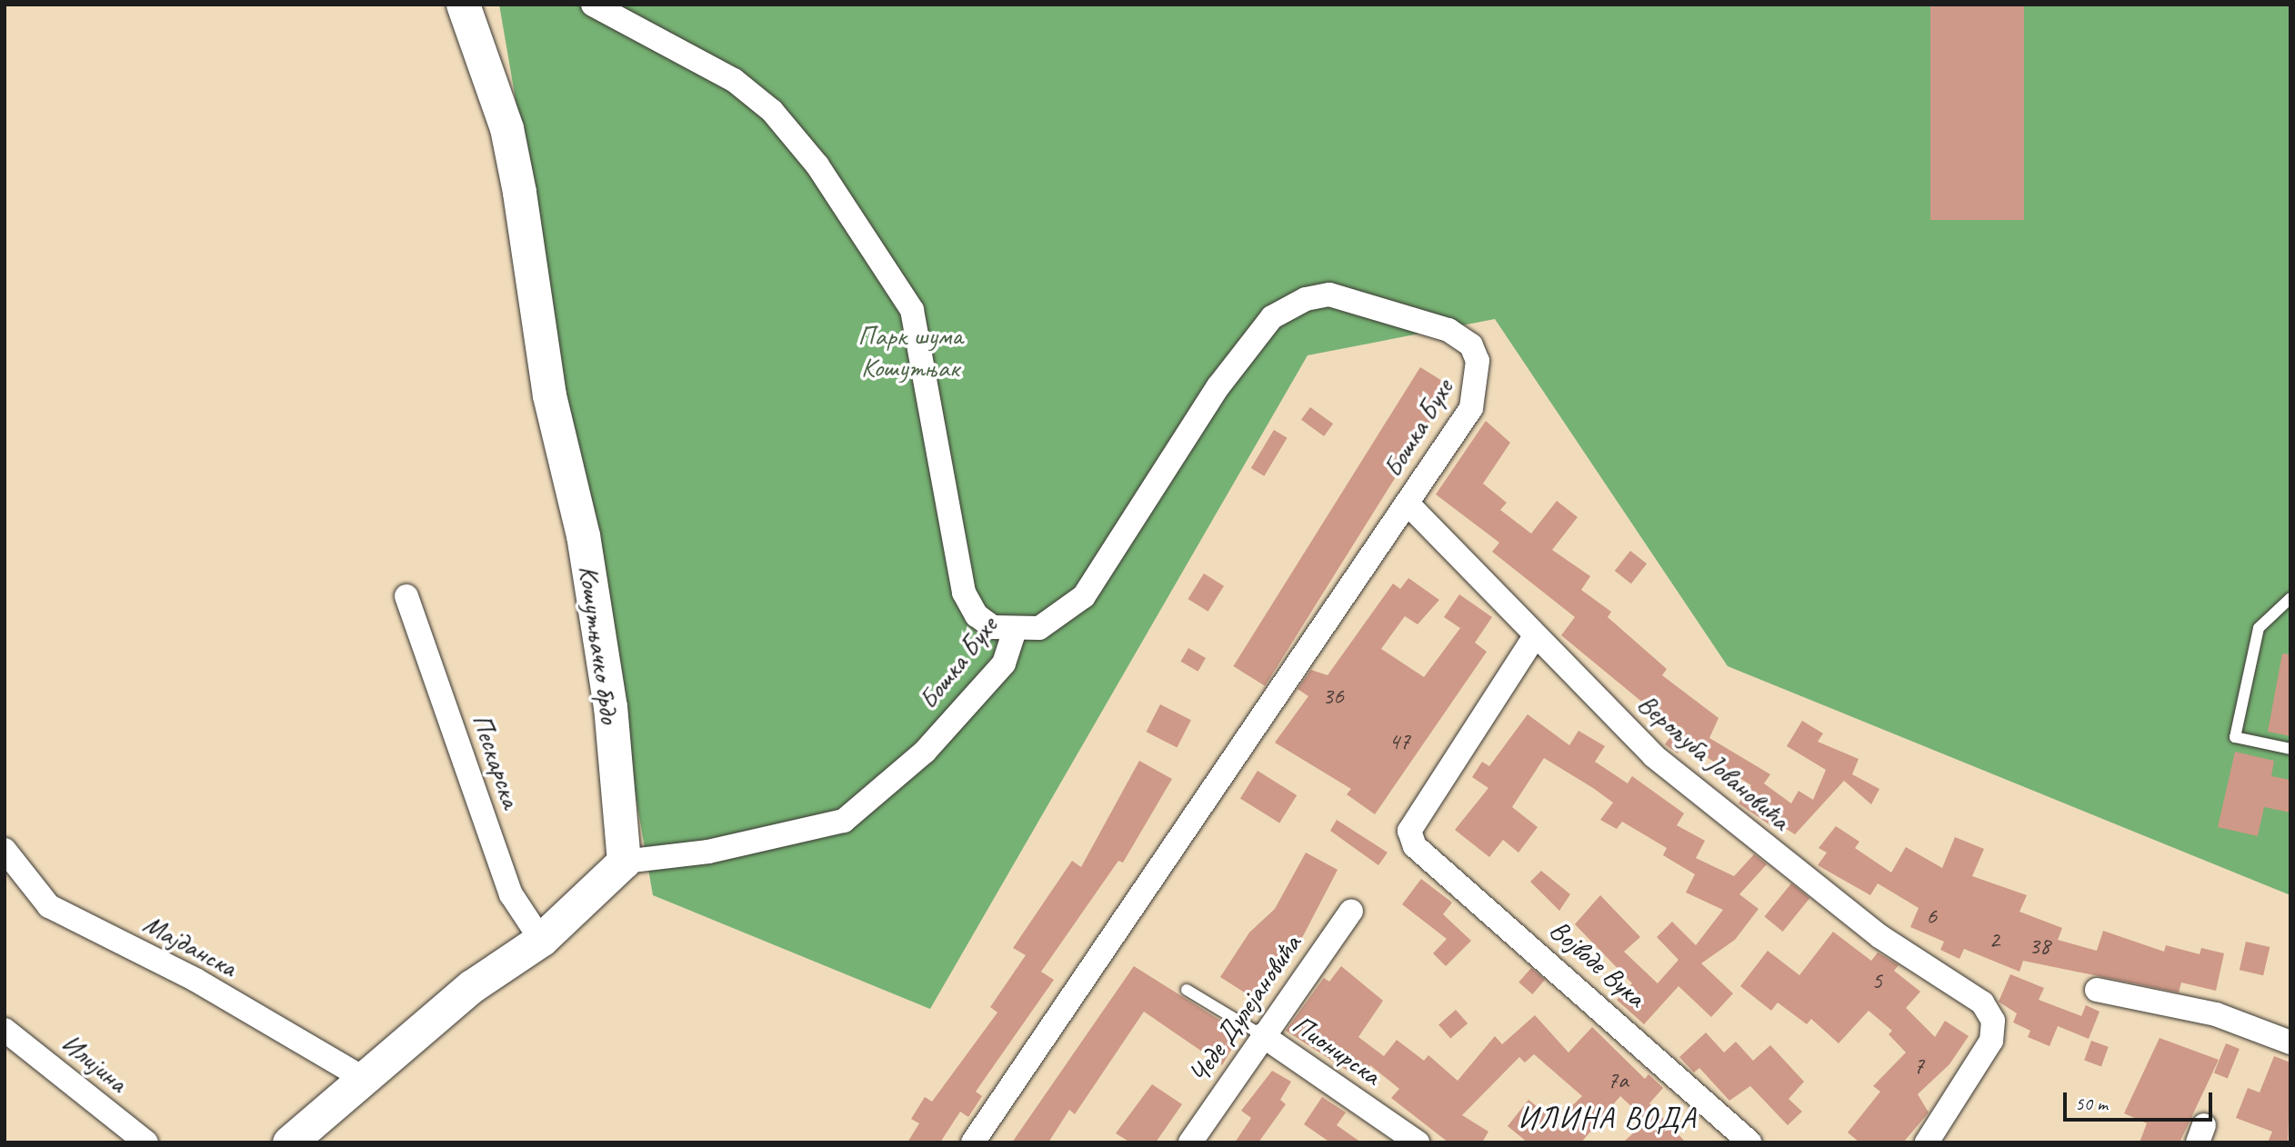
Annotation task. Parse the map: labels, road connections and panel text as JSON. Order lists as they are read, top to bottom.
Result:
{
  "streets": {
    "street": [
      "Бошка Бухе",
      "Кошутњачко брдо",
      "Пескарска",
      "Верољуба Јовановића",
      "Мајданска",
      "Војводе Вука",
      "Чеде Дулејановића",
      "Пионирска",
      "Илијина"
    ]
  },
  "crossings": [
    ["Бошка Бухе", "Кошутњачко брдо"],
    ["Бошка Бухе", "Верољуба Јовановића"],
    ["Верољуба Јовановића", "Војводе Вука"],
    ["Чеде Дулејановића", "Пионирска"]
  ],
  "districts": ["ИЛИНА ВОДА"],
  "parks": ["Парк шума Кошутњак"],
  "house_numbers": [
    "36",
    "47",
    "6",
    "2",
    "38",
    "5",
    "7",
    "7a"
  ],
  "scale_bar": "50 m"
}
